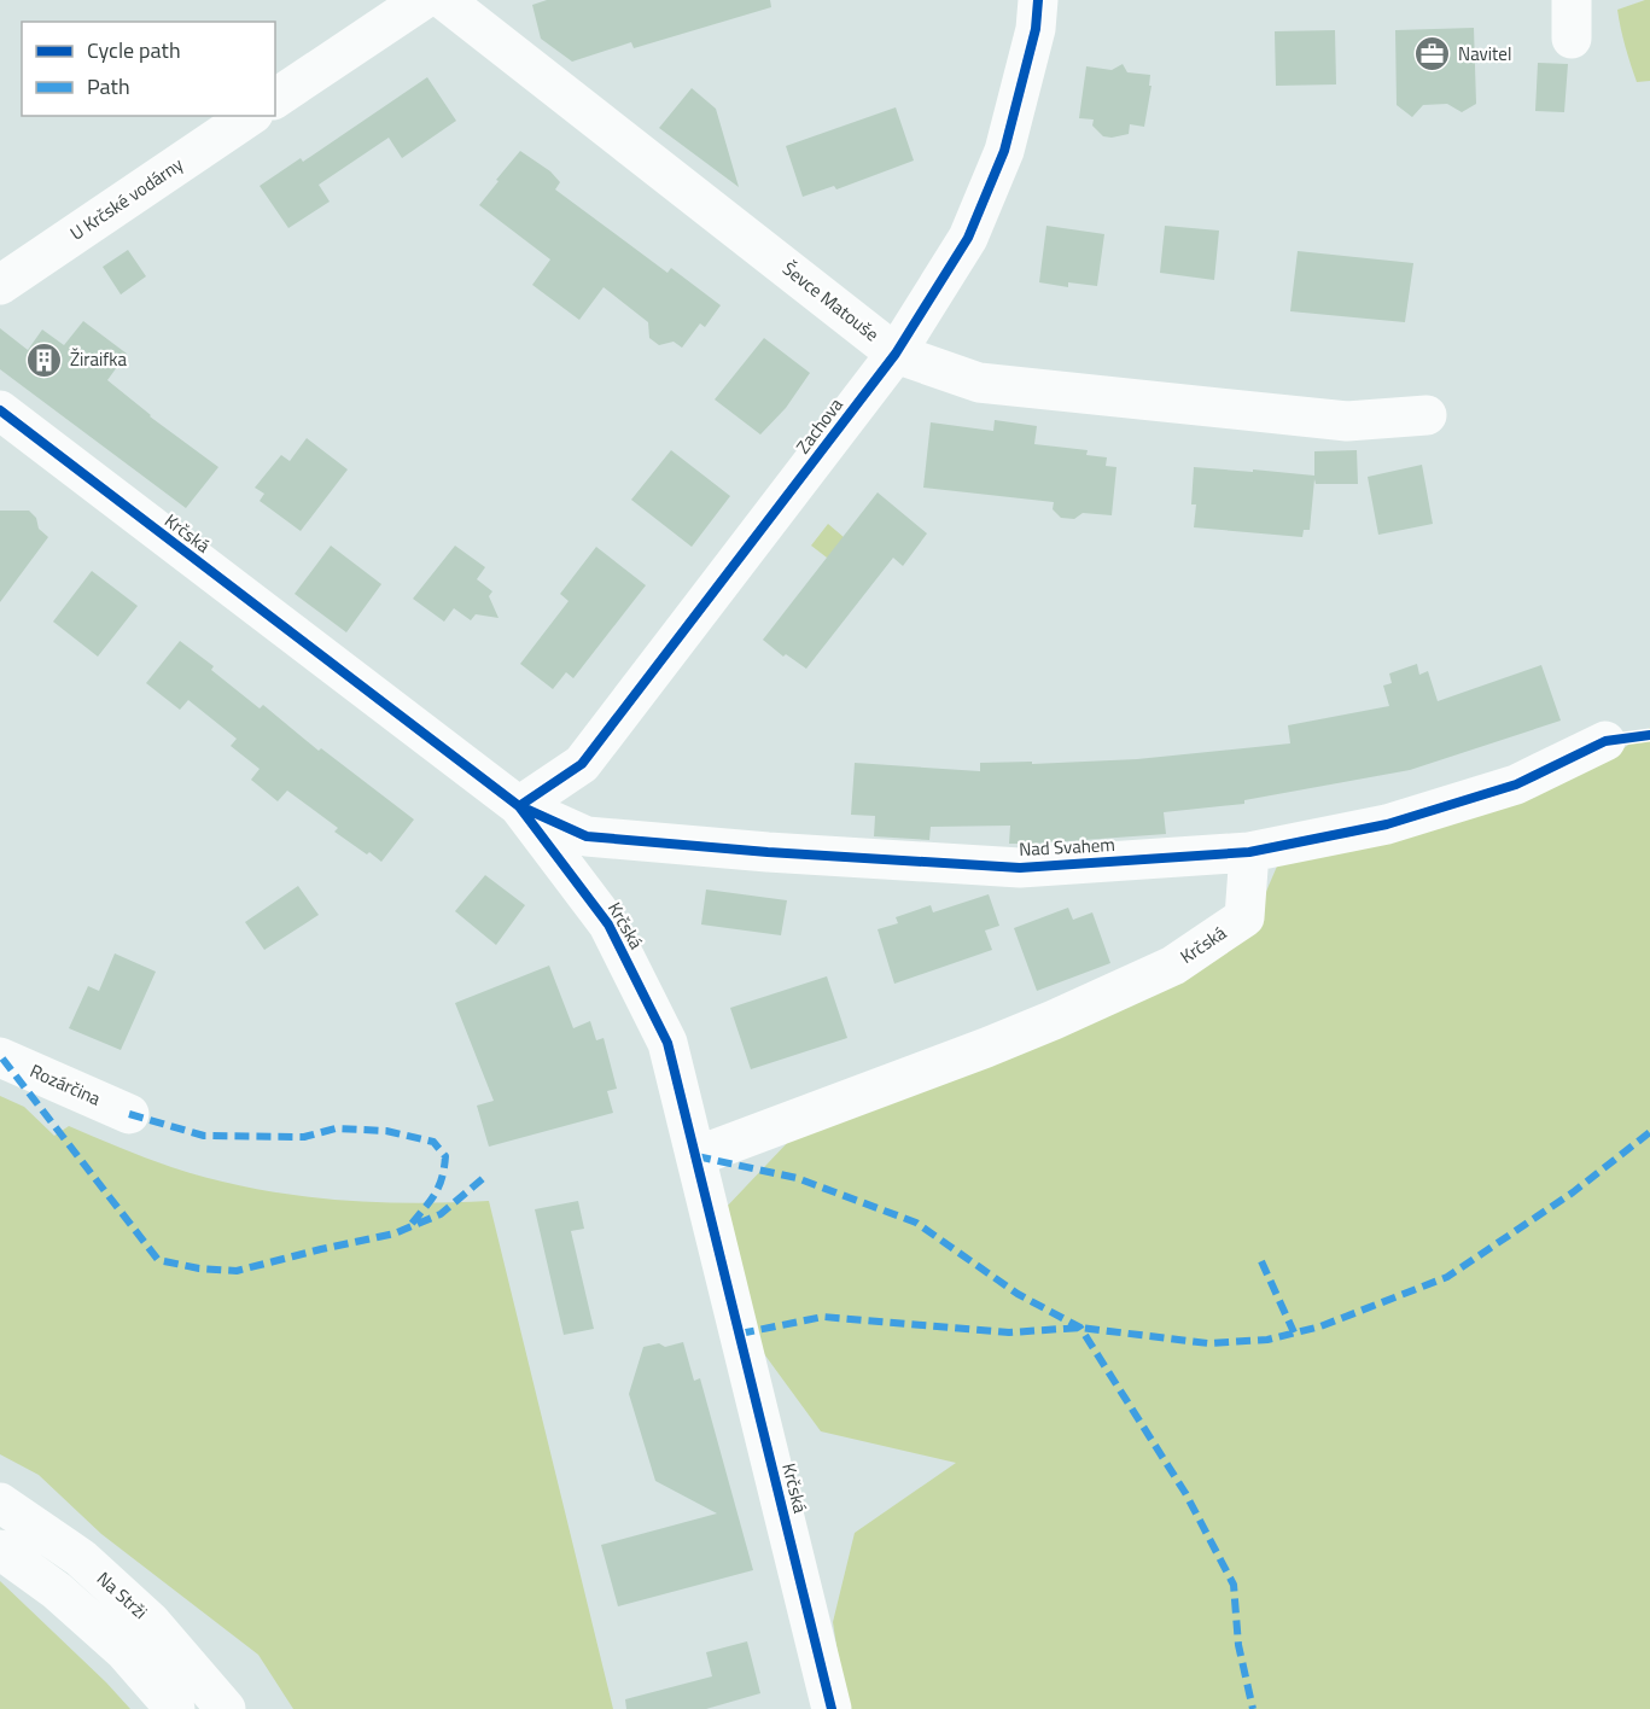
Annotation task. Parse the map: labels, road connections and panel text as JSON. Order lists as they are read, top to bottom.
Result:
{
  "streets": {
    "street": [
      "U Krčské vodárny",
      "Ševce Matouše",
      "Zachova",
      "Krčská",
      "Nad Svahem",
      "Rozárčina",
      "Na Strži"
    ]
  },
  "crossings": [
    ["Ševce Matouše", "Zachova"],
    ["Zachova", "Krčská"],
    ["Zachova", "Nad Svahem"],
    ["Krčská", "Nad Svahem"]
  ],
  "places": {
    "office": ["Navitel"],
    "building": ["Žiraifka"]
  },
  "legend": ["Cycle path", "Path"]
}
